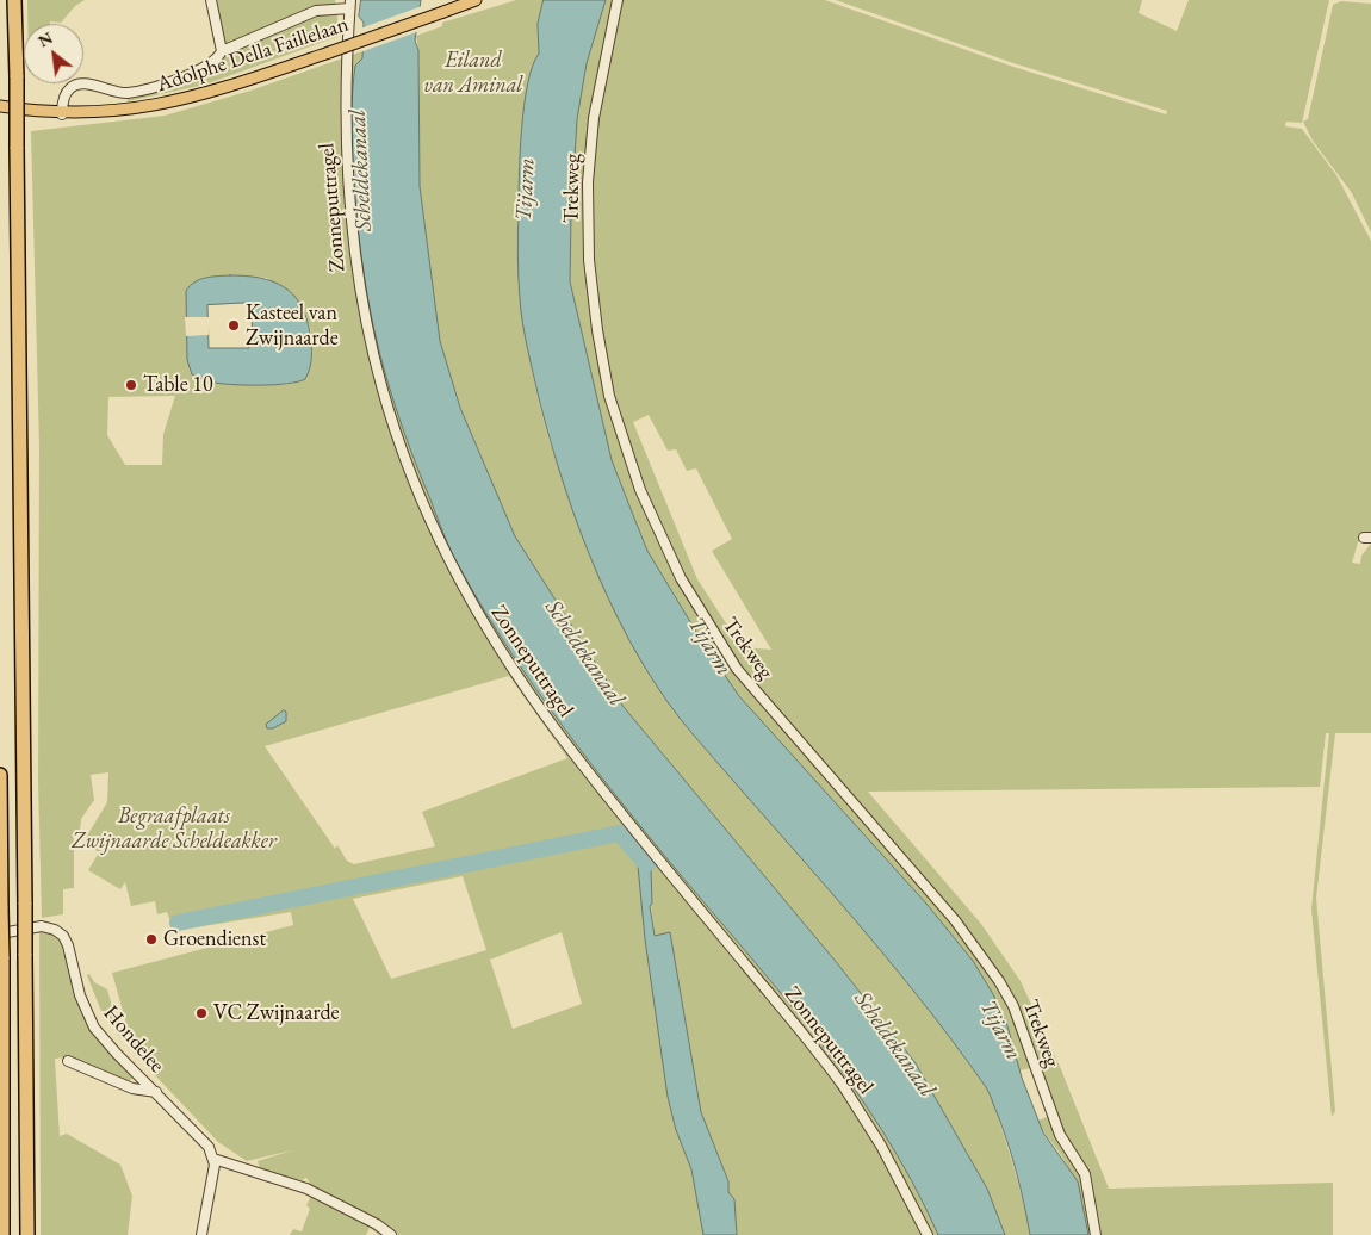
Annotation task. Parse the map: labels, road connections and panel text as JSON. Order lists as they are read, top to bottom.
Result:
{
  "streets": {
    "main road": ["Adolphe Della Faillelaan"],
    "street": ["Trekweg", "Zonneputtragel", "Hondelee"]
  },
  "crossings": [
    ["Adolphe Della Faillelaan", "Zonneputtragel"]
  ],
  "water": ["Scheldekanaal", "Tijarm"],
  "parks": ["Eiland van Aminal", "Begraafplaats Zwijnaarde Scheldeakker"],
  "places": [
    "Kasteel van Zwijnaarde",
    "Table 10",
    "Groendienst",
    "VC Zwijnaarde"
  ],
  "north": "top left"
}
